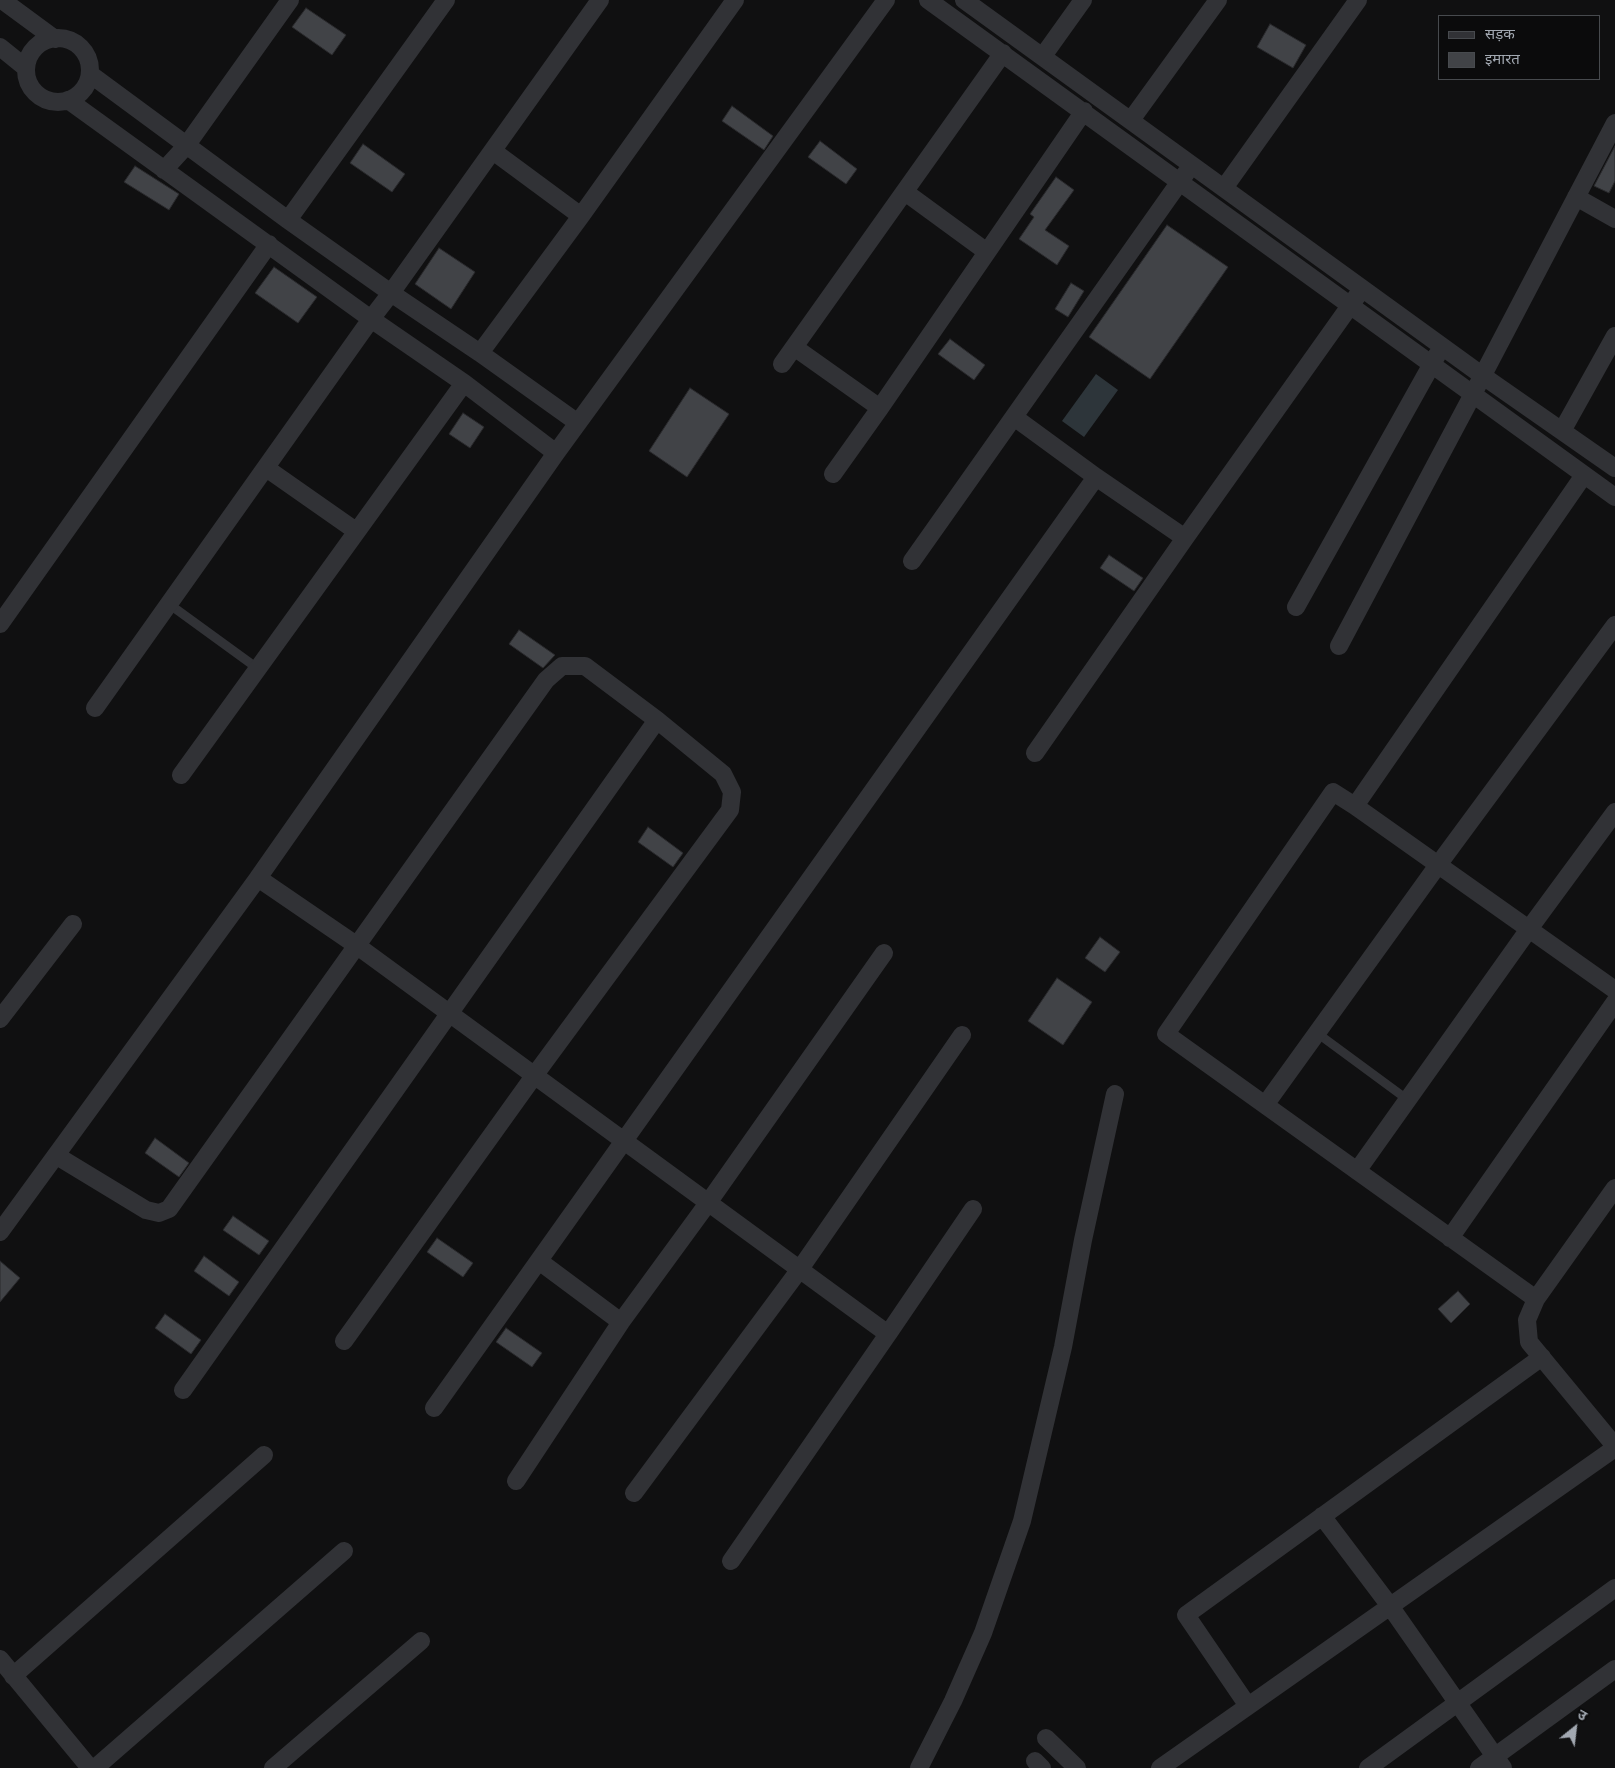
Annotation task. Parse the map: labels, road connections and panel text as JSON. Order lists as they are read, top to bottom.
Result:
{
  "legend": ["सड़क", "इमारत"],
  "north": "top right"
}
